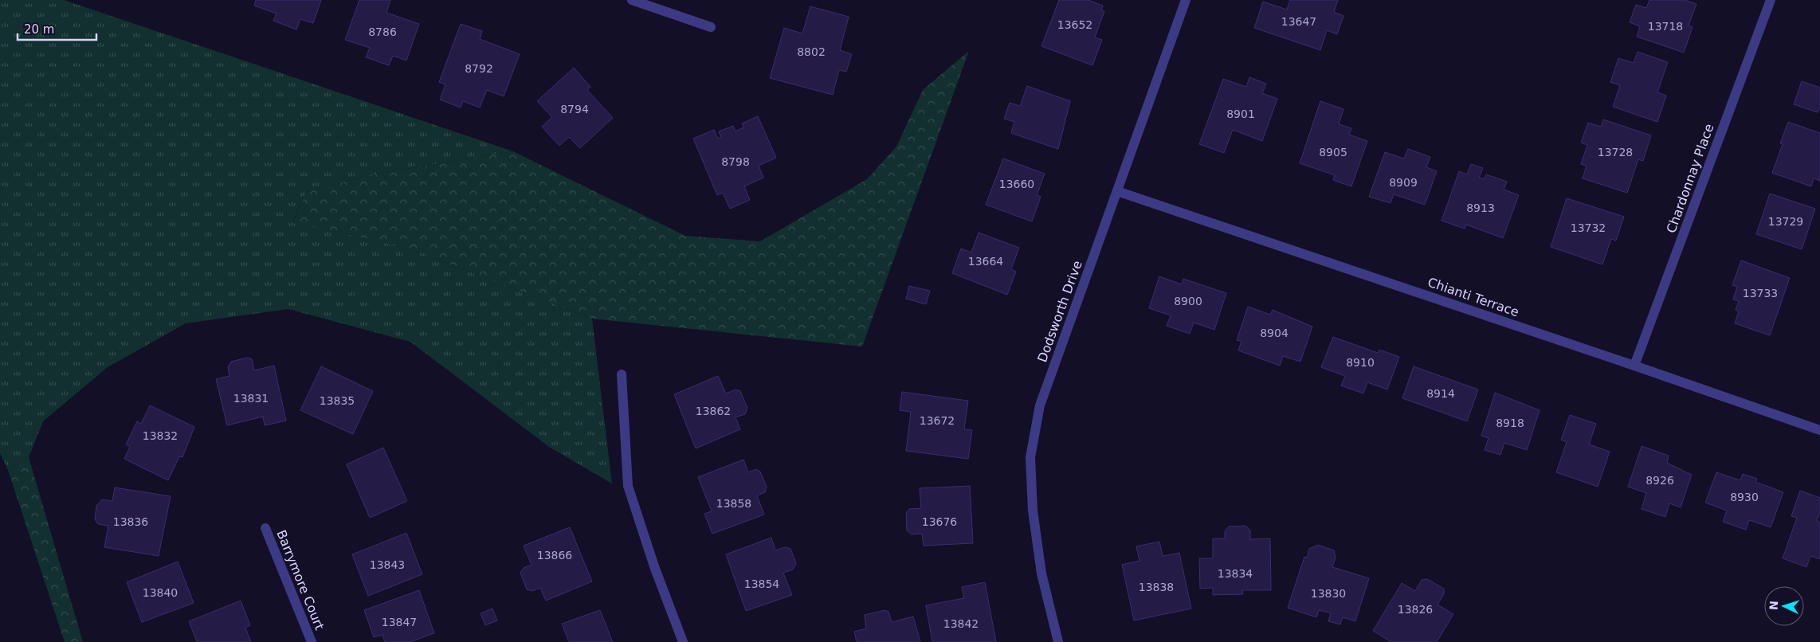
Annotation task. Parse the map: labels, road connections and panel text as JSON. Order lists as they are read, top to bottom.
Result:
{
  "streets": {
    "street": [
      "Chardonnay Place",
      "Chianti Terrace",
      "Dodsworth Drive",
      "Barrymore Court"
    ]
  },
  "crossings": [
    ["Chardonnay Place", "Chianti Terrace"],
    ["Chianti Terrace", "Dodsworth Drive"]
  ],
  "house_numbers": [
    "13647",
    "13652",
    "13718",
    "8786",
    "8802",
    "8792",
    "8794",
    "8901",
    "8905",
    "13728",
    "8798",
    "8909",
    "13660",
    "8913",
    "13729",
    "13732",
    "13664",
    "13733",
    "8900",
    "8904",
    "8910",
    "8914",
    "13831",
    "13835",
    "13862",
    "13672",
    "8918",
    "13832",
    "8926",
    "8930",
    "13858",
    "13836",
    "13676",
    "13866",
    "13843",
    "13834",
    "13854",
    "13838",
    "13840",
    "13830",
    "13826",
    "13847",
    "13842"
  ],
  "scale_bar": "20 m",
  "north": "left"
}
